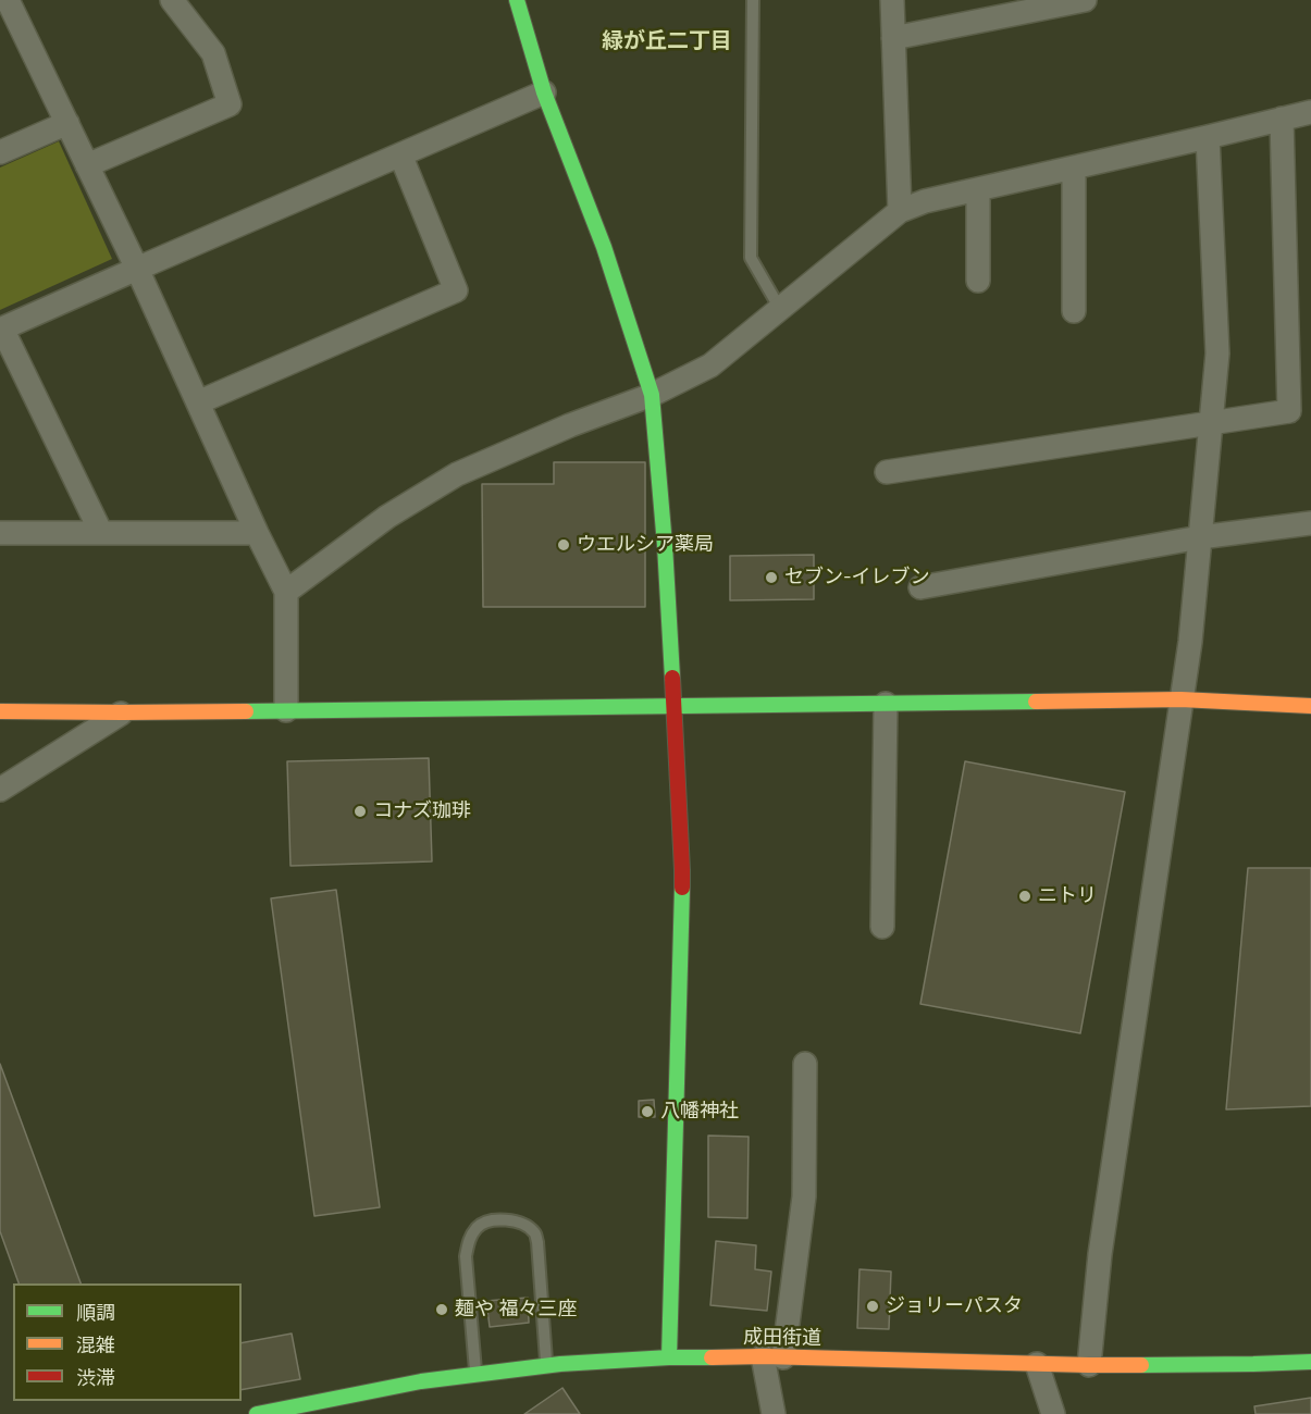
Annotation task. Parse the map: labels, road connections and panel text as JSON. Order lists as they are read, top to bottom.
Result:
{
  "streets": {
    "main road": ["成田街道"]
  },
  "districts": ["緑が丘二丁目"],
  "places": [
    "ウエルシア薬局",
    "セブン-イレブン",
    "コナズ珈琲",
    "ニトリ",
    "八幡神社",
    "ジョリーパスタ",
    "麺や 福々三座"
  ],
  "legend": ["順調", "混雑", "渋滞"]
}
